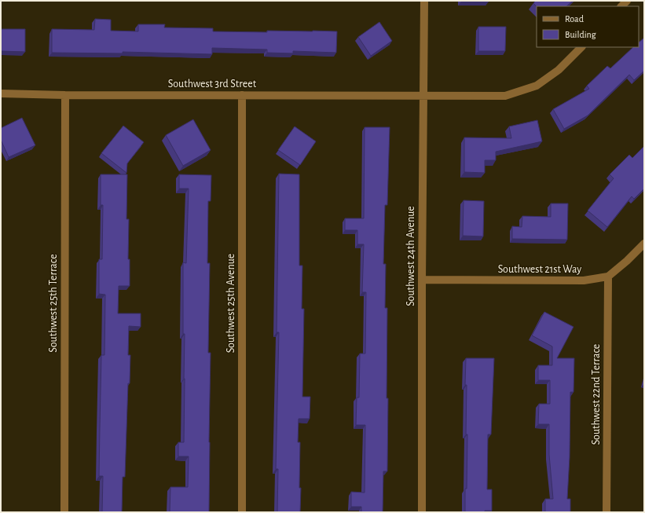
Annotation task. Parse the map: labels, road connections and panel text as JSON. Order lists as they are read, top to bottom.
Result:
{
  "streets": {
    "street": [
      "Southwest 3rd Street",
      "Southwest 24th Avenue",
      "Southwest 21st Way",
      "Southwest 25th Terrace",
      "Southwest 25th Avenue",
      "Southwest 22nd Terrace"
    ]
  },
  "crossings": [
    ["Southwest 3rd Street", "Southwest 24th Avenue"],
    ["Southwest 3rd Street", "Southwest 25th Terrace"],
    ["Southwest 3rd Street", "Southwest 25th Avenue"],
    ["Southwest 24th Avenue", "Southwest 21st Way"],
    ["Southwest 21st Way", "Southwest 22nd Terrace"]
  ],
  "legend": ["Road", "Building"]
}
